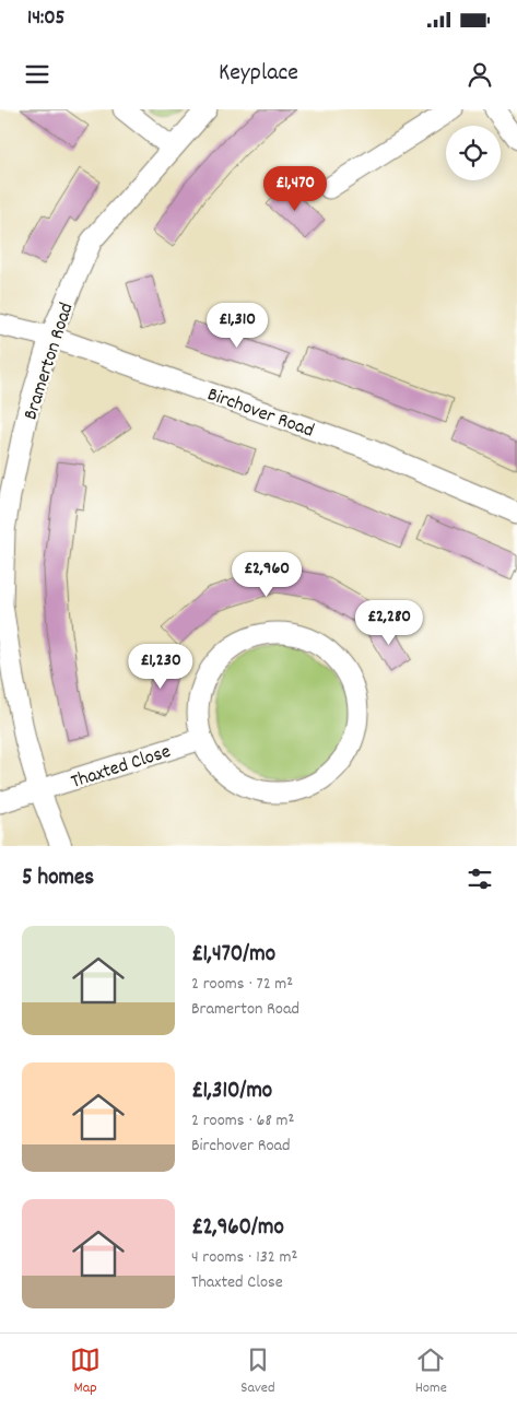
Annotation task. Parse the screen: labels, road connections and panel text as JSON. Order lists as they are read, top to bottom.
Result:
{
  "streets": {
    "street": ["Bramerton Road", "Birchover Road", "Thaxted Close"]
  },
  "crossings": [
    ["Bramerton Road", "Birchover Road"],
    ["Bramerton Road", "Thaxted Close"]
  ],
  "page": {
    "status": "14:05",
    "header": "Keyplace",
    "price": [
      "£1,470",
      "£1,310",
      "£2,960",
      "£2,280",
      "£1,230"
    ],
    "heading": "5 homes",
    "list": [
      {
        "name": "£1,470/mo",
        "note": "2 rooms · 72 m² · Bramerton Road"
      },
      {
        "name": "£1,310/mo",
        "note": "2 rooms · 68 m² · Birchover Road"
      },
      {
        "name": "£2,960/mo",
        "note": "4 rooms · 132 m² · Thaxted Close"
      }
    ],
    "tabs": ["Map", "Saved", "Home"]
  }
}
